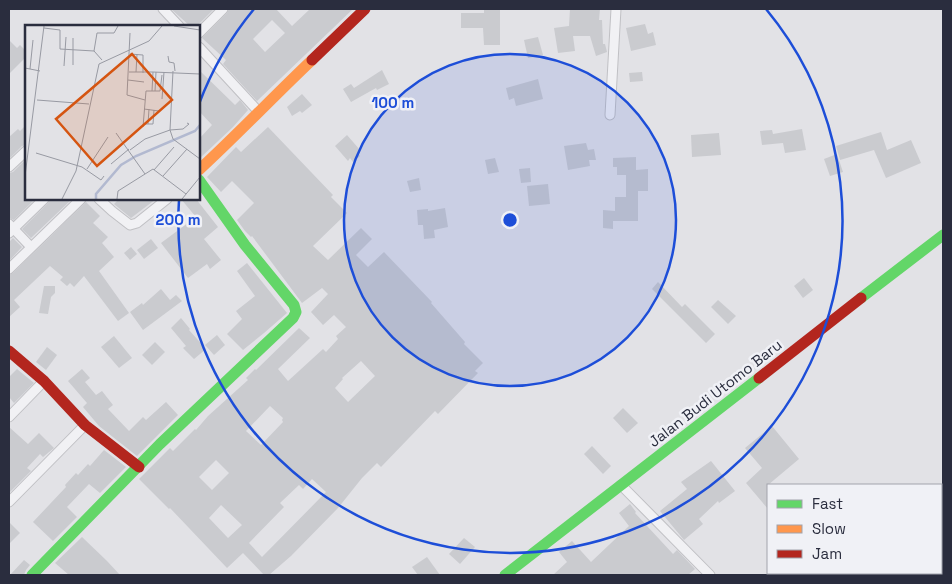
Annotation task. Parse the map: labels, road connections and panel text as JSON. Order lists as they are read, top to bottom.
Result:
{
  "streets": {
    "street": ["Jalan Budi Utomo Baru"]
  },
  "legend": ["Fast", "Slow", "Jam"],
  "rings": ["100 m", "200 m"]
}
